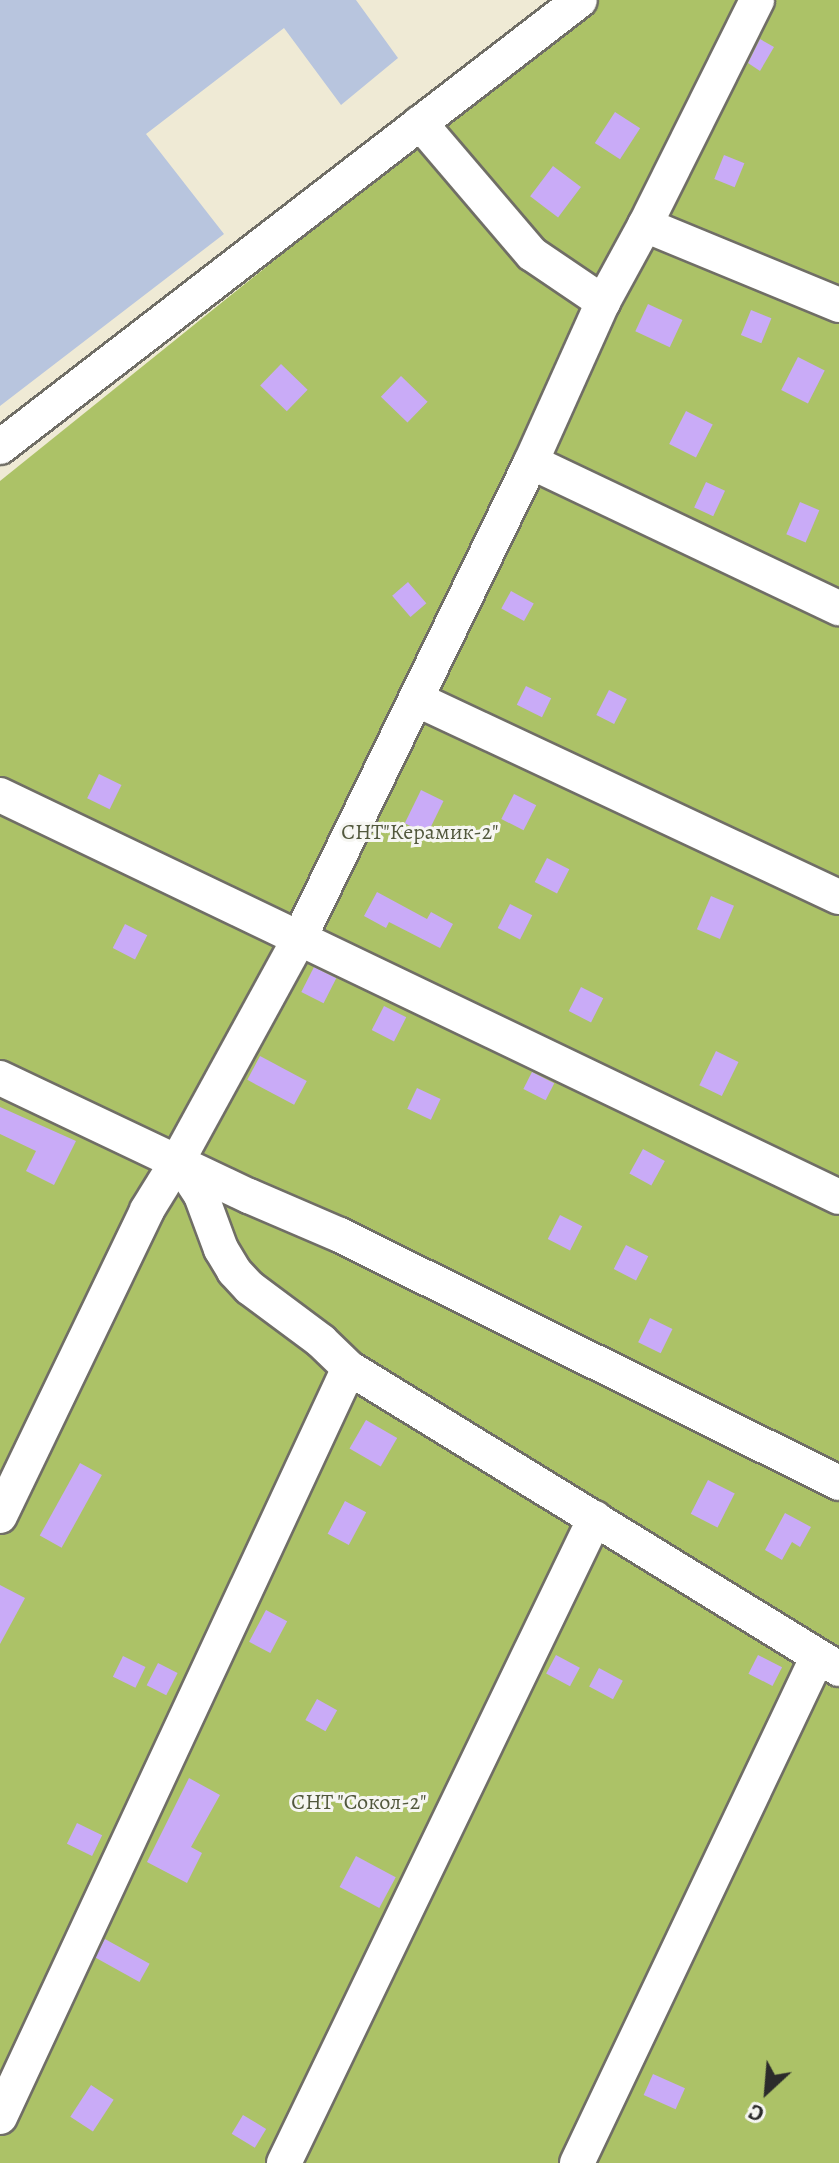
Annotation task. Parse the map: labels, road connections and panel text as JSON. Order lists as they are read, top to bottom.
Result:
{
  "parks": ["СНТ\"Керамик-2\"", "СНТ \"Сокол-2\""],
  "north": "bottom left"
}
